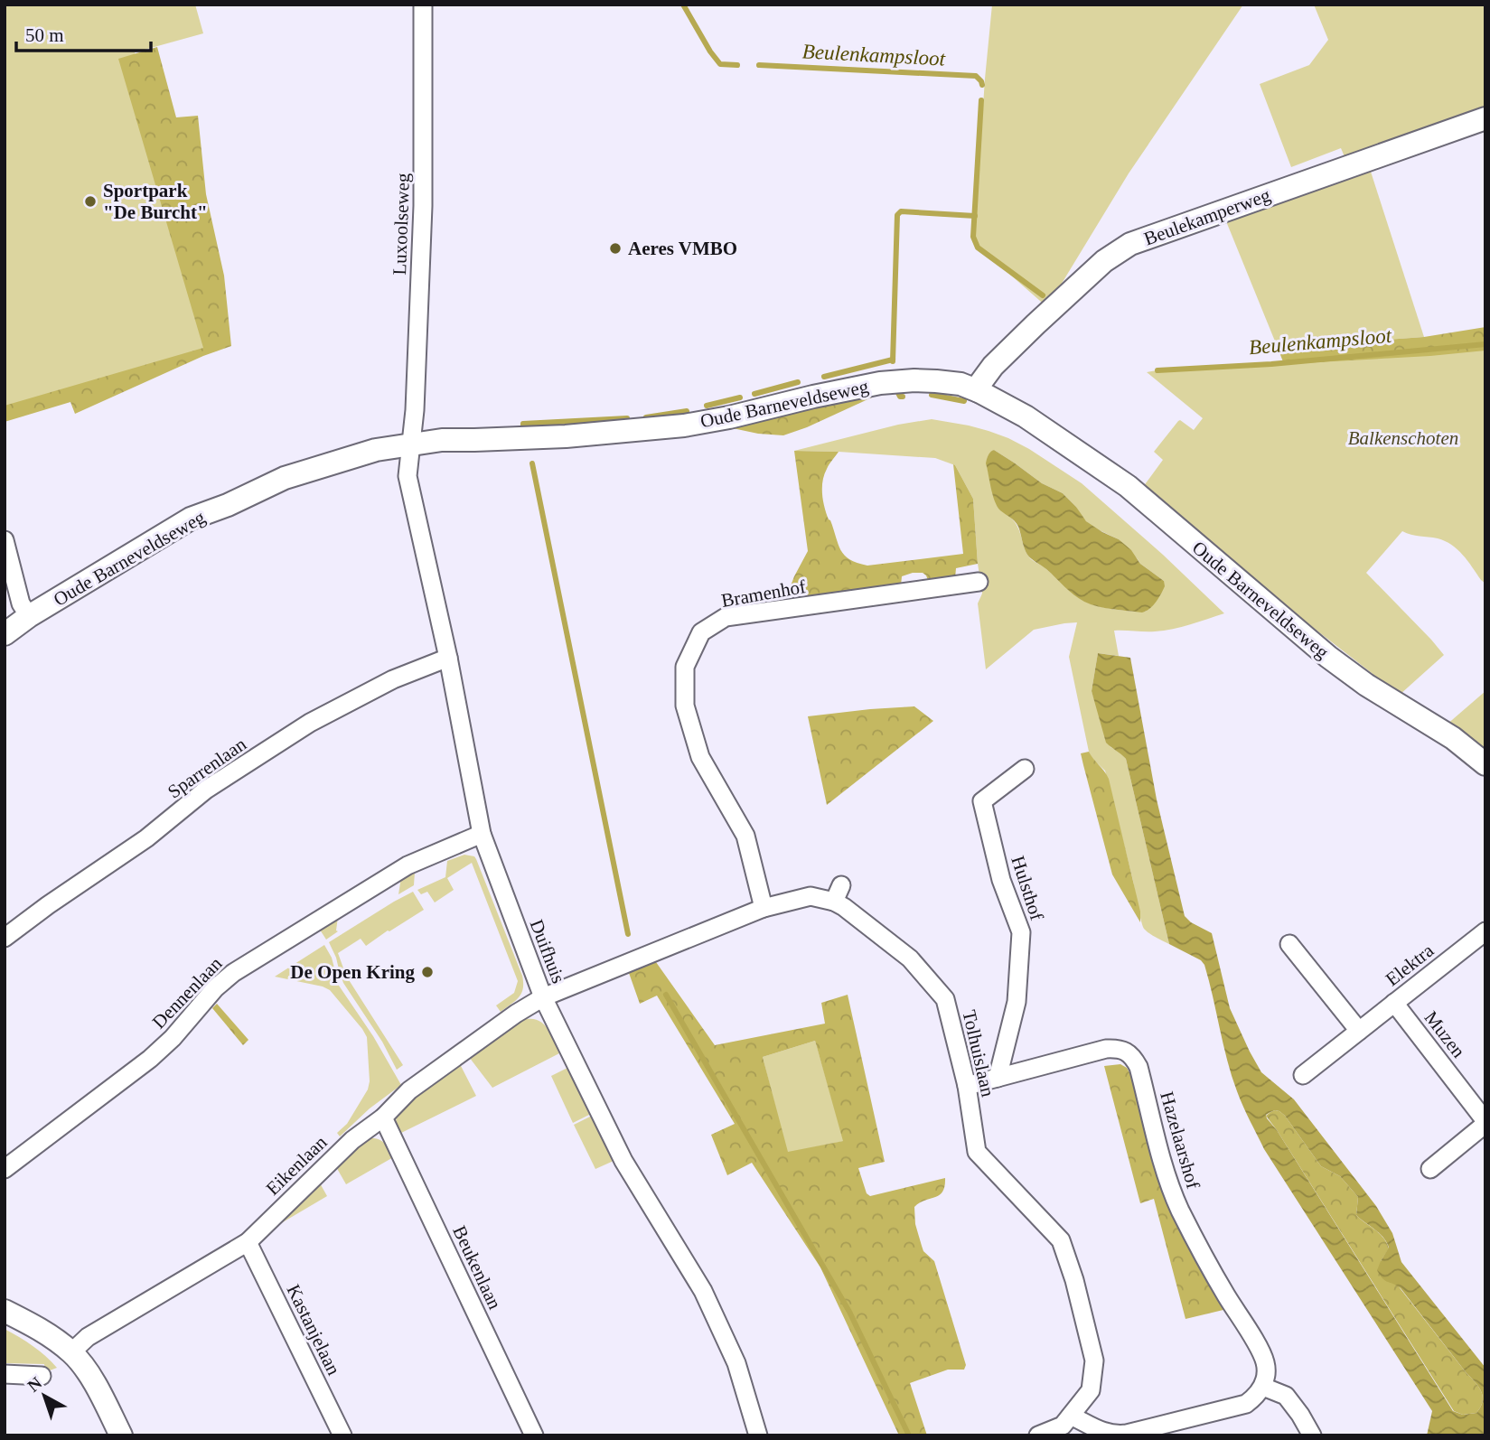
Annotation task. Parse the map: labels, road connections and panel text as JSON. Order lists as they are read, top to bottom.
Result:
{
  "streets": {
    "street": [
      "Beulekamperweg",
      "Luxoolseweg",
      "Oude Barneveldseweg",
      "Bramenhof",
      "Sparrenlaan",
      "Hulsthof",
      "Duifhuis",
      "Elektra",
      "Dennenlaan",
      "Muzen",
      "Tolhuislaan",
      "Hazelaarshof",
      "Eikenlaan",
      "Beukenlaan",
      "Kastanjelaan"
    ]
  },
  "crossings": [
    ["Beulekamperweg", "Oude Barneveldseweg"],
    ["Luxoolseweg", "Oude Barneveldseweg"],
    ["Luxoolseweg", "Duifhuis"],
    ["Oude Barneveldseweg", "Duifhuis"],
    ["Bramenhof", "Tolhuislaan"],
    ["Sparrenlaan", "Duifhuis"],
    ["Hulsthof", "Hazelaarshof"],
    ["Duifhuis", "Dennenlaan"],
    ["Duifhuis", "Tolhuislaan"],
    ["Duifhuis", "Eikenlaan"],
    ["Elektra", "Muzen"],
    ["Tolhuislaan", "Hazelaarshof"],
    ["Tolhuislaan", "Eikenlaan"],
    ["Eikenlaan", "Beukenlaan"],
    ["Eikenlaan", "Kastanjelaan"]
  ],
  "water": ["Beulenkampsloot"],
  "parks": ["Balkenschoten"],
  "places": ["Sportpark \"De Burcht\"", "Aeres VMBO", "De Open Kring"],
  "scale_bar": "50 m",
  "north": "top left"
}
